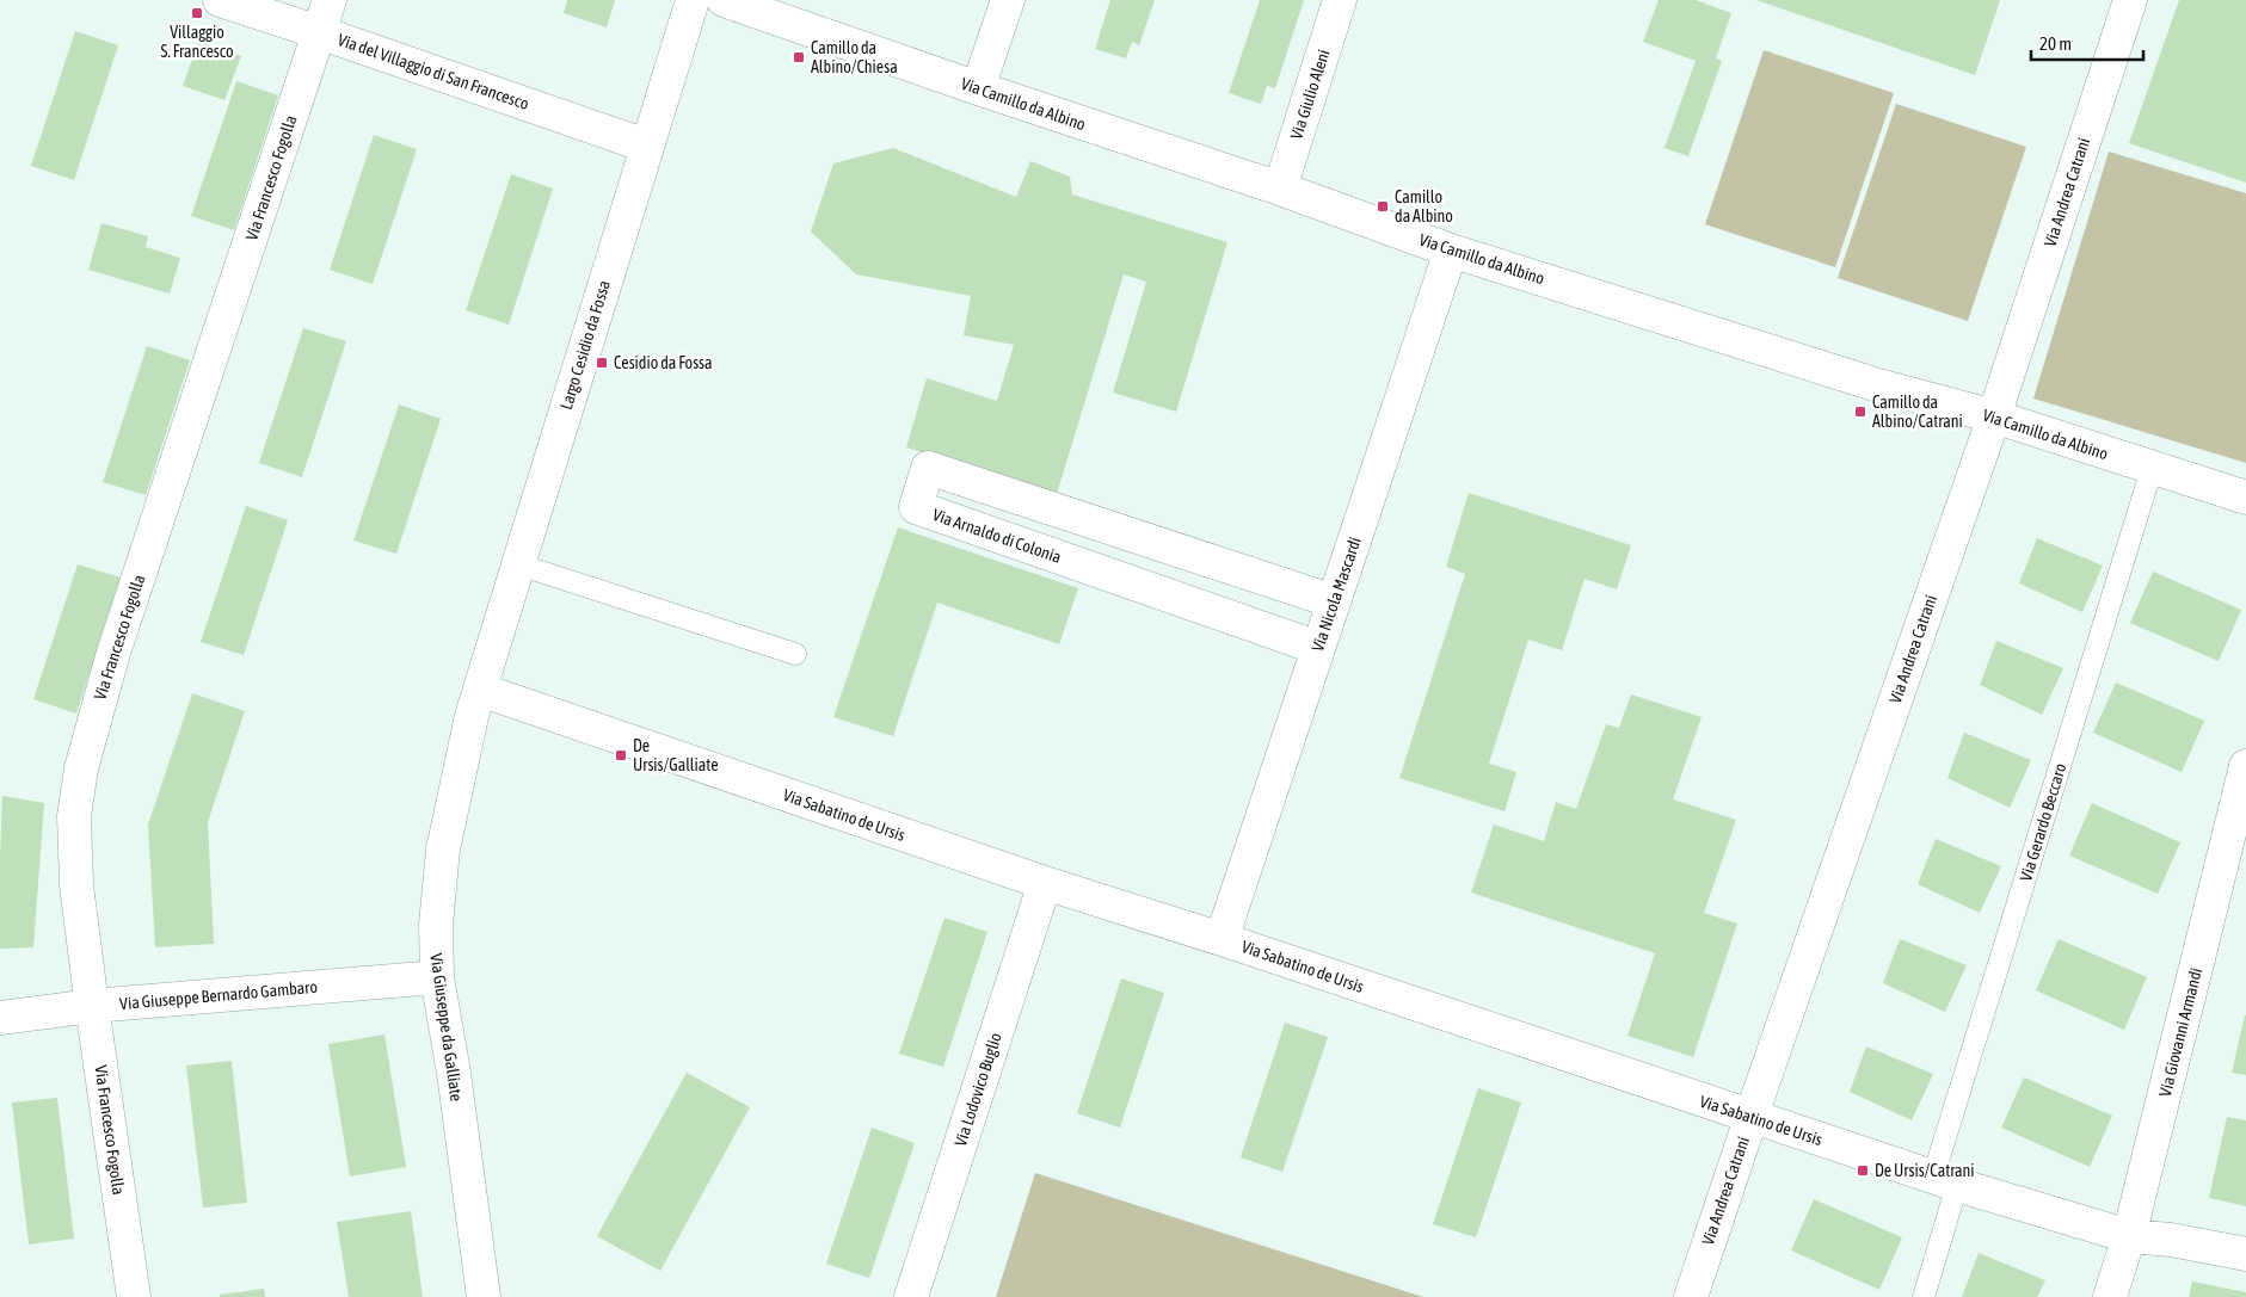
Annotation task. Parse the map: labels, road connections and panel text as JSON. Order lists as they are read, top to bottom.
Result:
{
  "streets": {
    "street": [
      "Via del Villaggio di San Francesco",
      "Via Giulio Aleni",
      "Via Camillo da Albino",
      "Via Francesco Fogolla",
      "Via Andrea Catrani",
      "Largo Cesidio da Fossa",
      "Via Arnaldo di Colonia",
      "Via Nicola Mascardi",
      "Via Sabatino de Ursis",
      "Via Giuseppe Bernardo Gambaro",
      "Via Giuseppe da Galliate",
      "Via Giovanni Armandi",
      "Via Lodovico Buglio"
    ],
    "lane": ["Via Gerardo Beccaro"]
  },
  "crossings": [
    ["Via del Villaggio di San Francesco", "Via Francesco Fogolla"],
    ["Via del Villaggio di San Francesco", "Largo Cesidio da Fossa"],
    ["Via Giulio Aleni", "Via Camillo da Albino"],
    ["Via Camillo da Albino", "Via Andrea Catrani"],
    ["Via Camillo da Albino", "Via Nicola Mascardi"],
    ["Via Camillo da Albino", "Via Gerardo Beccaro"],
    ["Via Francesco Fogolla", "Via Giuseppe Bernardo Gambaro"],
    ["Via Andrea Catrani", "Via Sabatino de Ursis"],
    ["Largo Cesidio da Fossa", "Via Sabatino de Ursis"],
    ["Largo Cesidio da Fossa", "Via Giuseppe da Galliate"],
    ["Via Arnaldo di Colonia", "Via Nicola Mascardi"],
    ["Via Nicola Mascardi", "Via Sabatino de Ursis"],
    ["Via Sabatino de Ursis", "Via Gerardo Beccaro"],
    ["Via Sabatino de Ursis", "Via Giuseppe da Galliate"],
    ["Via Sabatino de Ursis", "Via Giovanni Armandi"],
    ["Via Sabatino de Ursis", "Via Lodovico Buglio"],
    ["Via Giuseppe Bernardo Gambaro", "Via Giuseppe da Galliate"]
  ],
  "places": {
    "transit": [
      "Villaggio S. Francesco",
      "Camillo da Albino/Chiesa",
      "Camillo da Albino",
      "Cesidio da Fossa",
      "Camillo da Albino/Catrani",
      "De Ursis/Galliate",
      "De Ursis/Catrani"
    ]
  },
  "scale_bar": "20 m"
}
